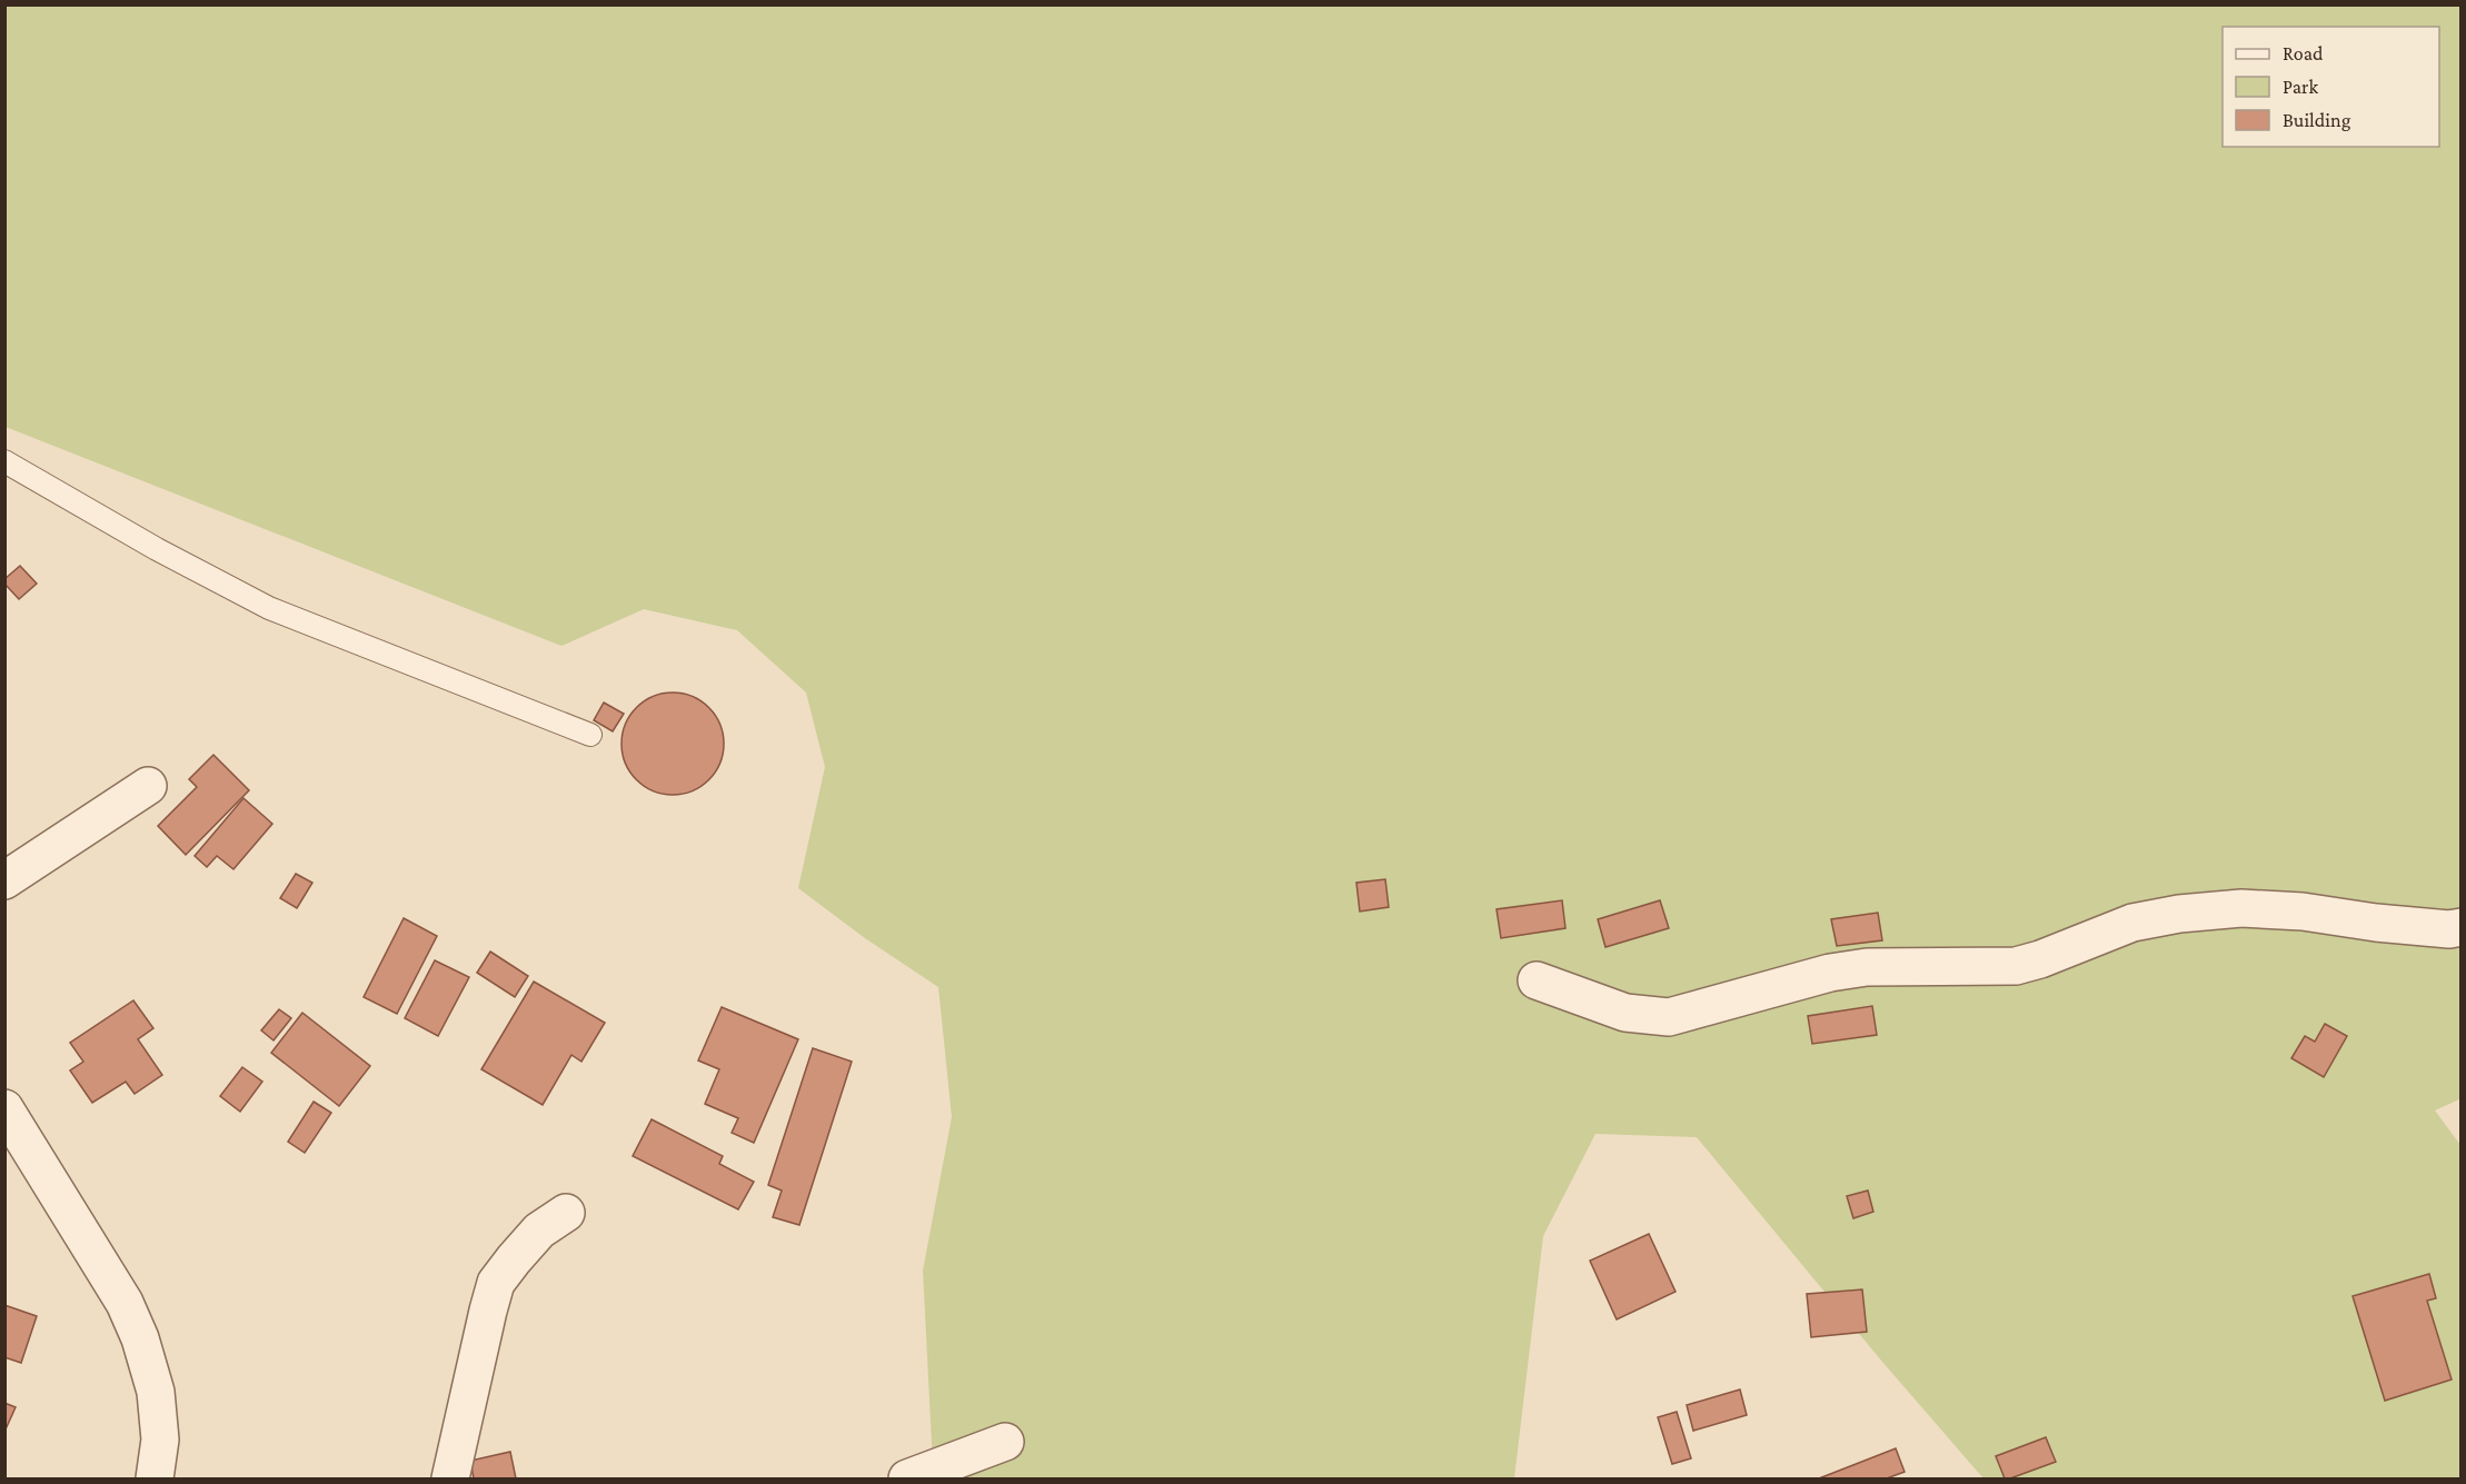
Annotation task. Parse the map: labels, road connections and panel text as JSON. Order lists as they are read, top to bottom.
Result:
{
  "legend": ["Road", "Park", "Building"]
}
